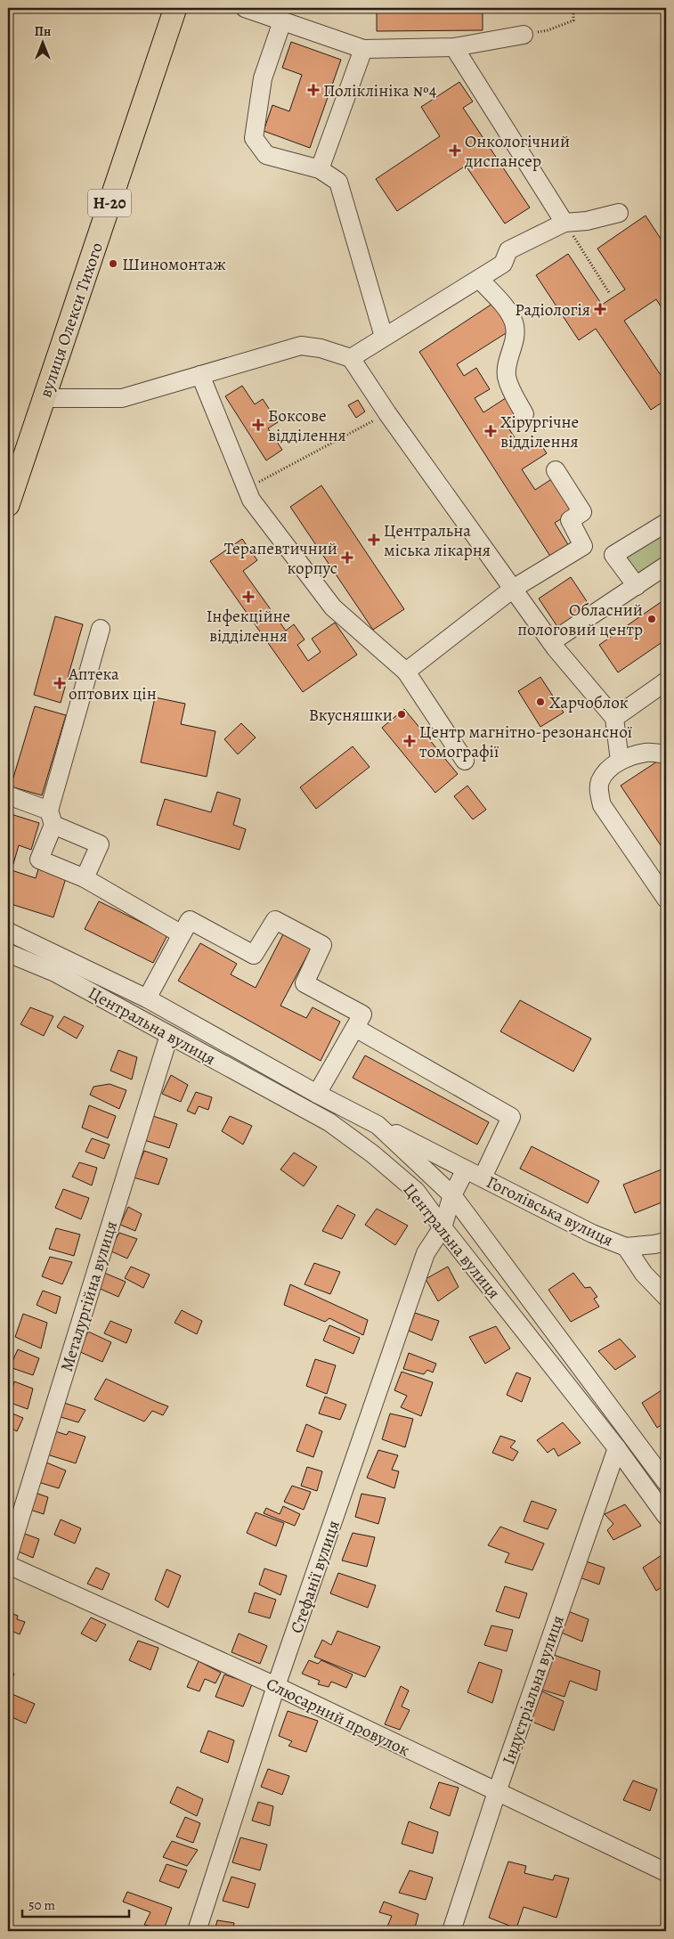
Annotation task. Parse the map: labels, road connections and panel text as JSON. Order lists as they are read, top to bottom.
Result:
{
  "streets": {
    "main road": ["Н-20", "вулиця Олекси Тихого"],
    "street": [
      "Центральна вулиця",
      "Гоголівська вулиця",
      "Металургійна вулиця",
      "Стефанії вулиця",
      "Індустріальна вулиця",
      "Слюсарний провулок"
    ]
  },
  "crossings": [
    ["Центральна вулиця", "Гоголівська вулиця"],
    ["Центральна вулиця", "Металургійна вулиця"],
    ["Центральна вулиця", "Стефанії вулиця"],
    ["Центральна вулиця", "Індустріальна вулиця"],
    ["Гоголівська вулиця", "Стефанії вулиця"],
    ["Стефанії вулиця", "Слюсарний провулок"],
    ["Індустріальна вулиця", "Слюсарний провулок"]
  ],
  "places": {
    "health": [
      "Поліклініка №4",
      "Онкологічний диспансер",
      "Радіологія",
      "Боксове відділення",
      "Хірургічне відділення",
      "Центральна міська лікарня",
      "Терапевтичний корпус",
      "Інфекційне відділення",
      "Аптека оптових цін",
      "Центр магнітно-резонансної томографії"
    ],
    "other": [
      "Шиномонтаж",
      "Обласний пологовий центр",
      "Харчоблок",
      "Вкусняшки"
    ]
  },
  "scale_bar": "50 m",
  "north": "top"
}
